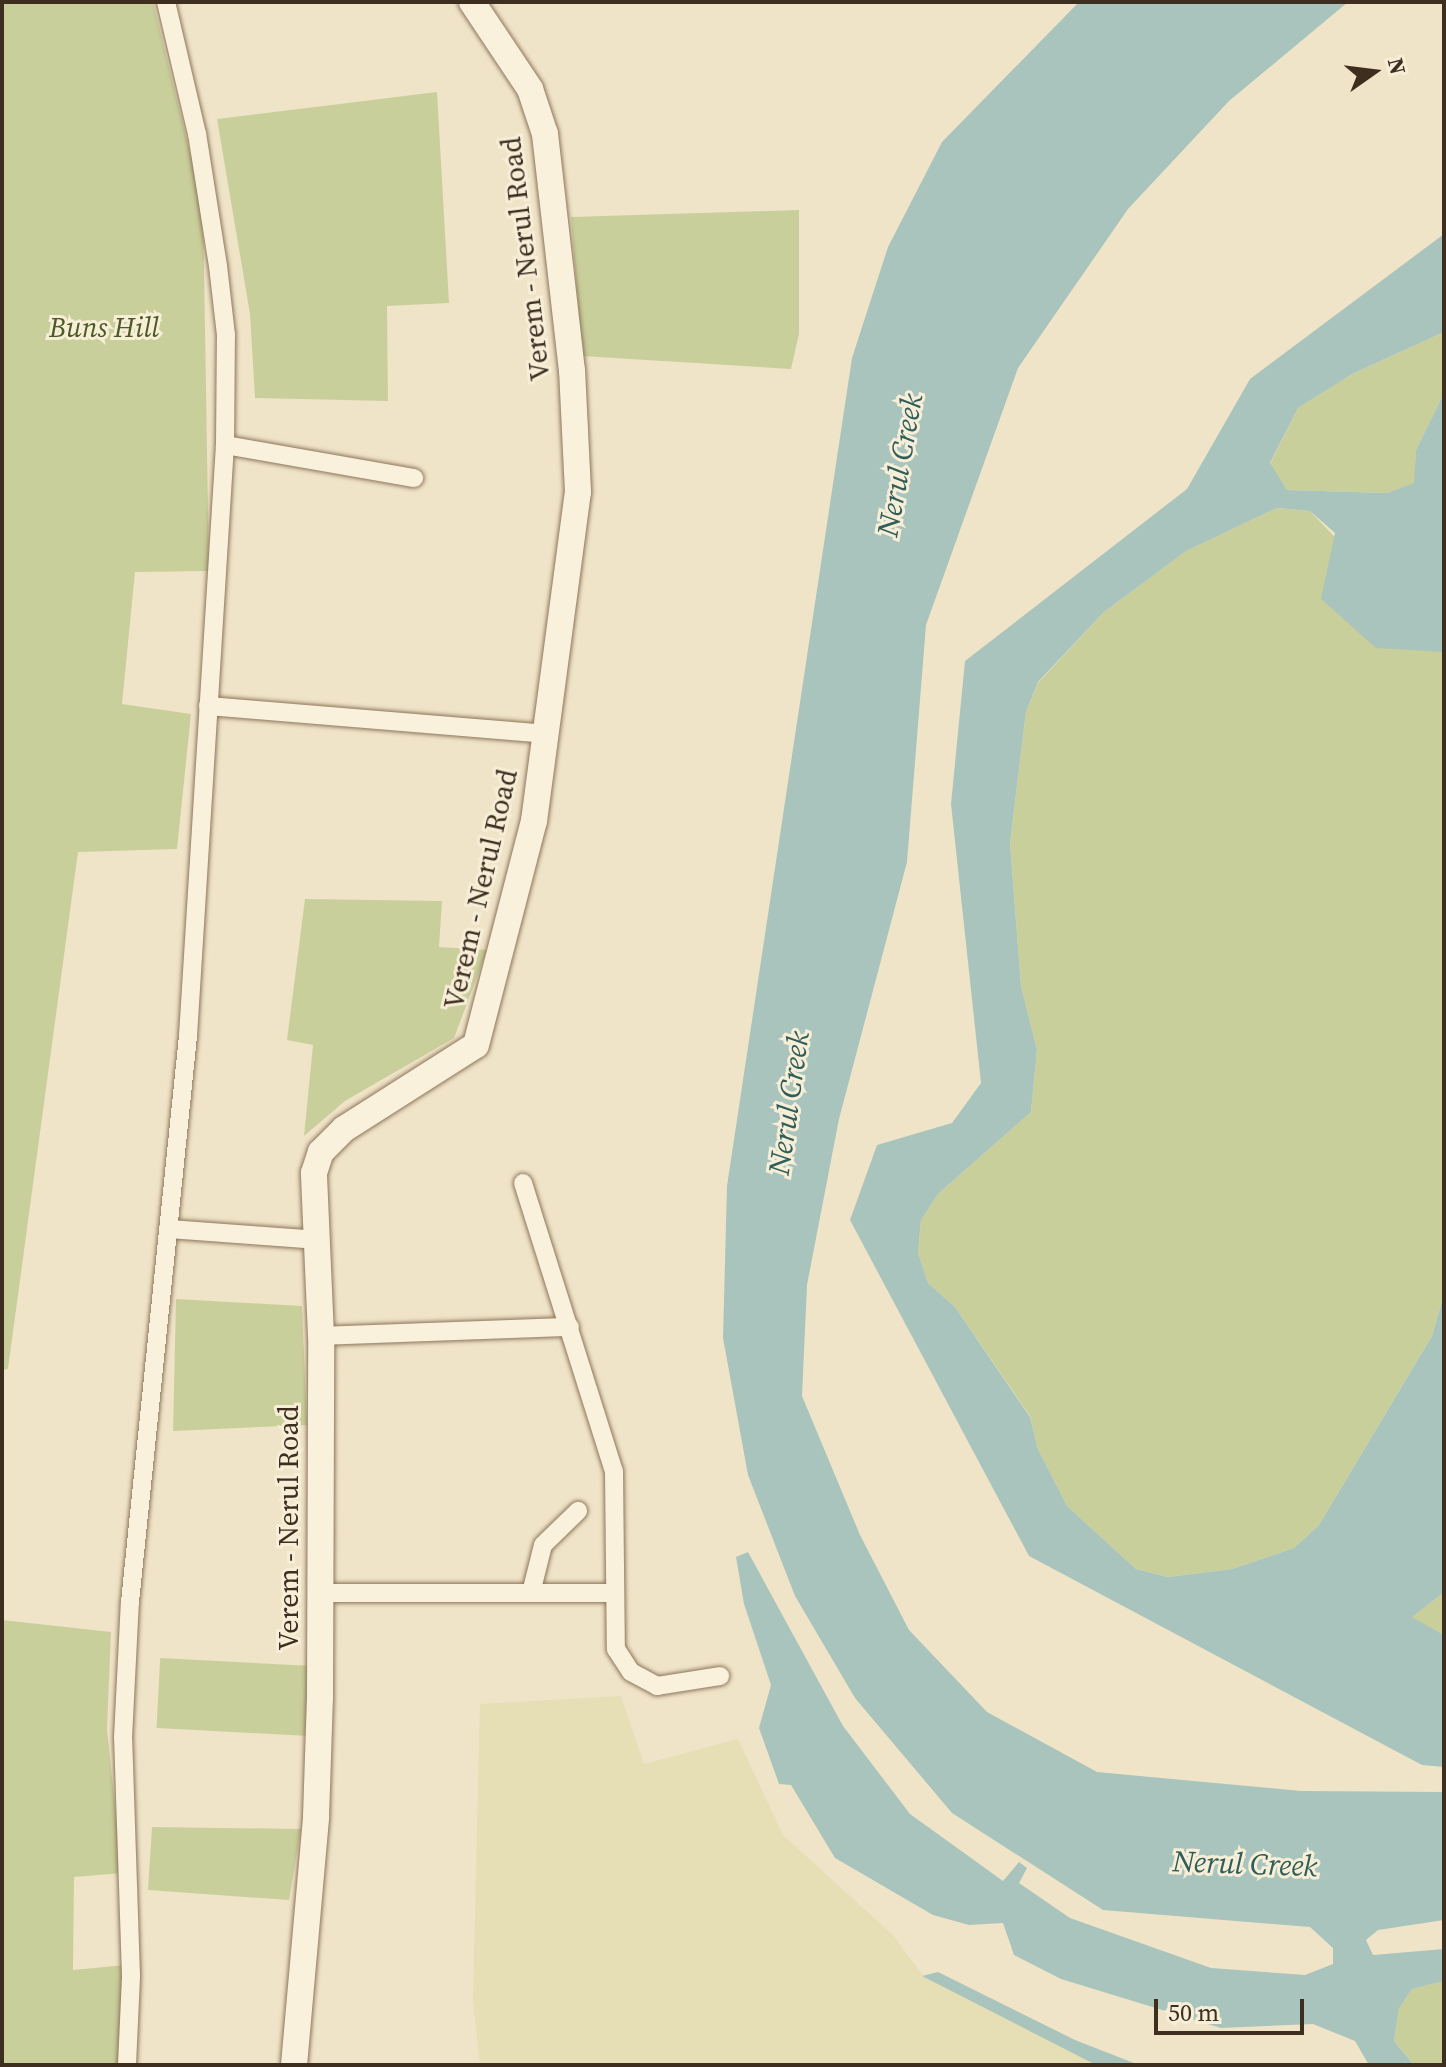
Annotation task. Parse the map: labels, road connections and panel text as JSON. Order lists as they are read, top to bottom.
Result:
{
  "streets": {
    "main road": ["Verem - Nerul Road"]
  },
  "water": ["Nerul Creek"],
  "parks": ["Buns Hill"],
  "scale_bar": "50 m",
  "north": "right"
}
